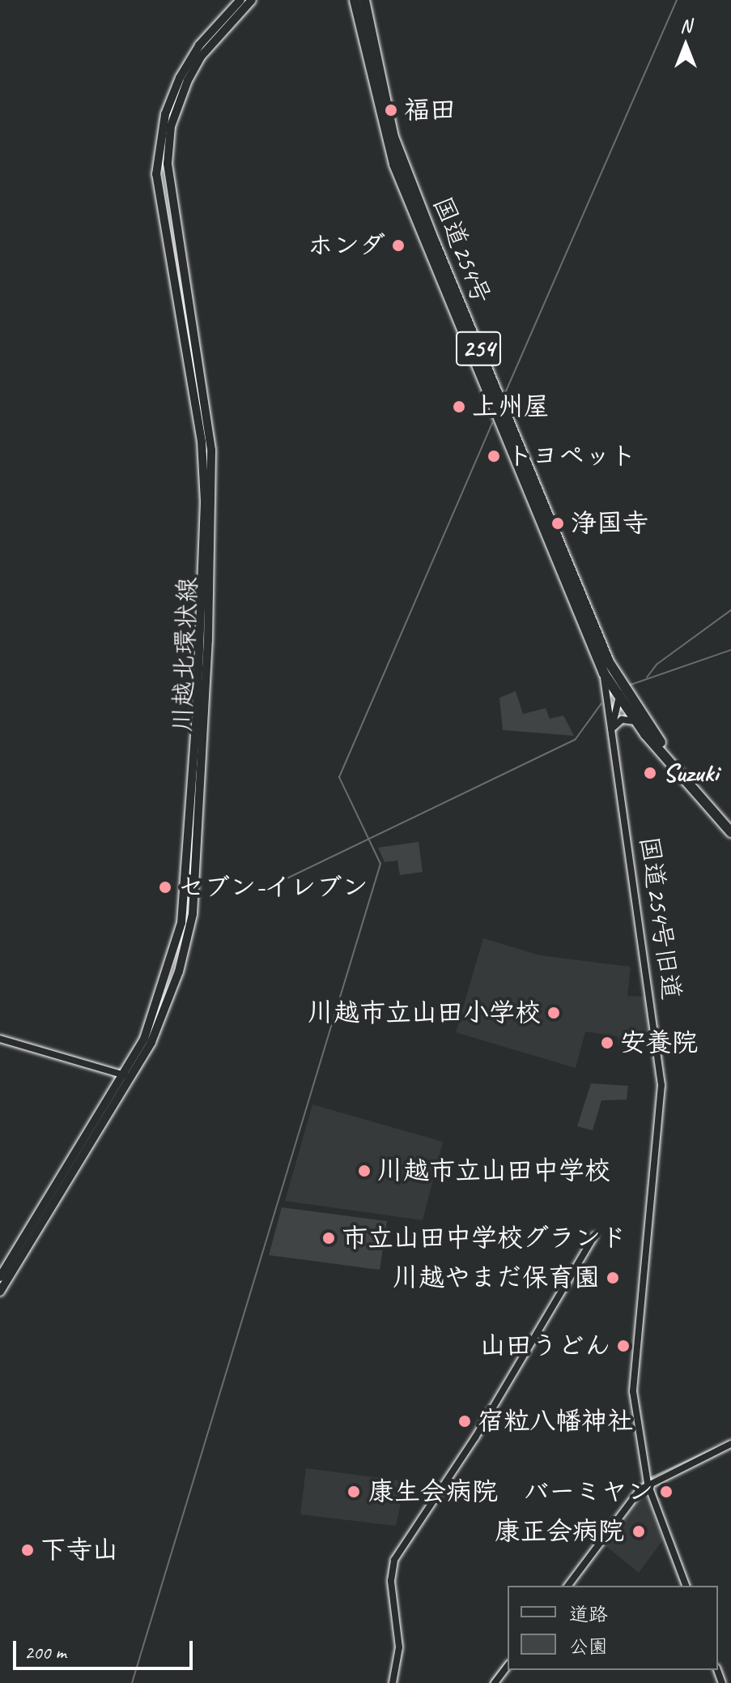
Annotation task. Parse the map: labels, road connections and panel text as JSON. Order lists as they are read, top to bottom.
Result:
{
  "streets": {
    "highway": ["国道254号", "254"],
    "main road": ["川越北環状線"],
    "street": ["国道254号旧道"]
  },
  "crossings": [
    ["国道254号", "254"],
    ["国道254号", "国道254号旧道"],
    ["254", "国道254号旧道"]
  ],
  "places": [
    "福田",
    "ホンダ",
    "上州屋",
    "トヨペット",
    "浄国寺",
    "Suzuki",
    "セブン-イレブン",
    "川越市立山田小学校",
    "安養院",
    "川越市立山田中学校",
    "市立山田中学校グランド",
    "川越やまだ保育園",
    "山田うどん",
    "宿粒八幡神社",
    "康生会病院",
    "バーミヤン",
    "康正会病院",
    "下寺山"
  ],
  "legend": ["道路", "公園"],
  "scale_bar": "200 m",
  "north": "top"
}
